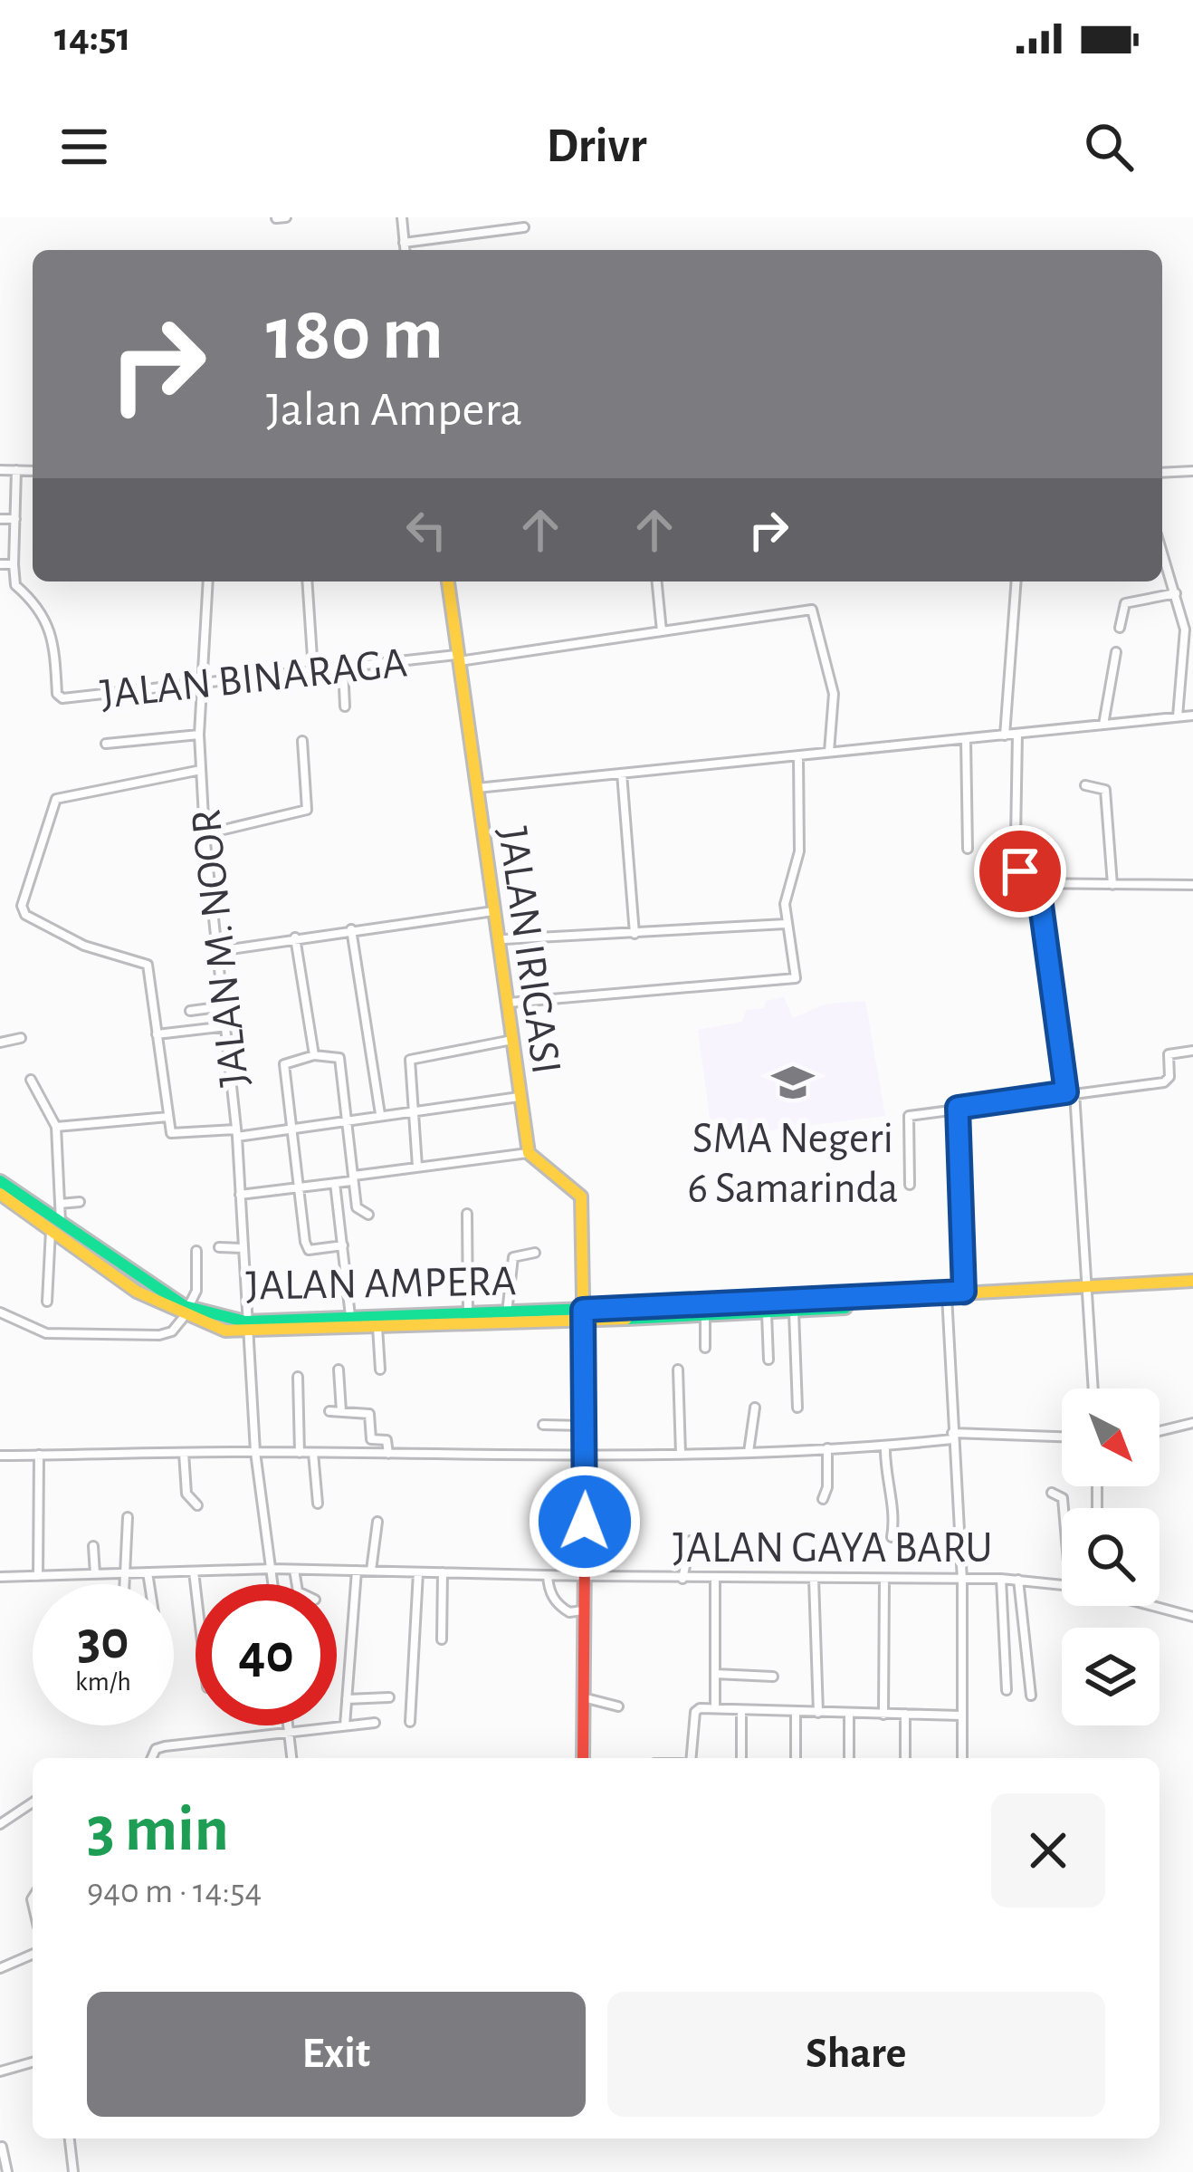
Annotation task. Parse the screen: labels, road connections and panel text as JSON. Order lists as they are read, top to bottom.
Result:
{
  "streets": {
    "main road": ["JALAN IRIGASI", "JALAN AMPERA"],
    "street": ["JALAN BINARAGA", "JALAN M. NOOR", "JALAN GAYA BARU"]
  },
  "crossings": [
    ["JALAN BINARAGA", "JALAN M. NOOR"],
    ["JALAN BINARAGA", "JALAN IRIGASI"],
    ["JALAN M. NOOR", "JALAN AMPERA"],
    ["JALAN M. NOOR", "JALAN GAYA BARU"]
  ],
  "places": {
    "school or university": ["SMA Negeri 6 Samarinda"]
  },
  "north": "bottom right",
  "page": {
    "status": "14:51",
    "header": "Drivr",
    "turn": ["180 m", "Jalan Ampera"],
    "speed": "30 km/h",
    "limit": "40",
    "heading": ["3 min", "940 m · 14:54"],
    "buttons": ["Exit", "Share"]
  }
}
